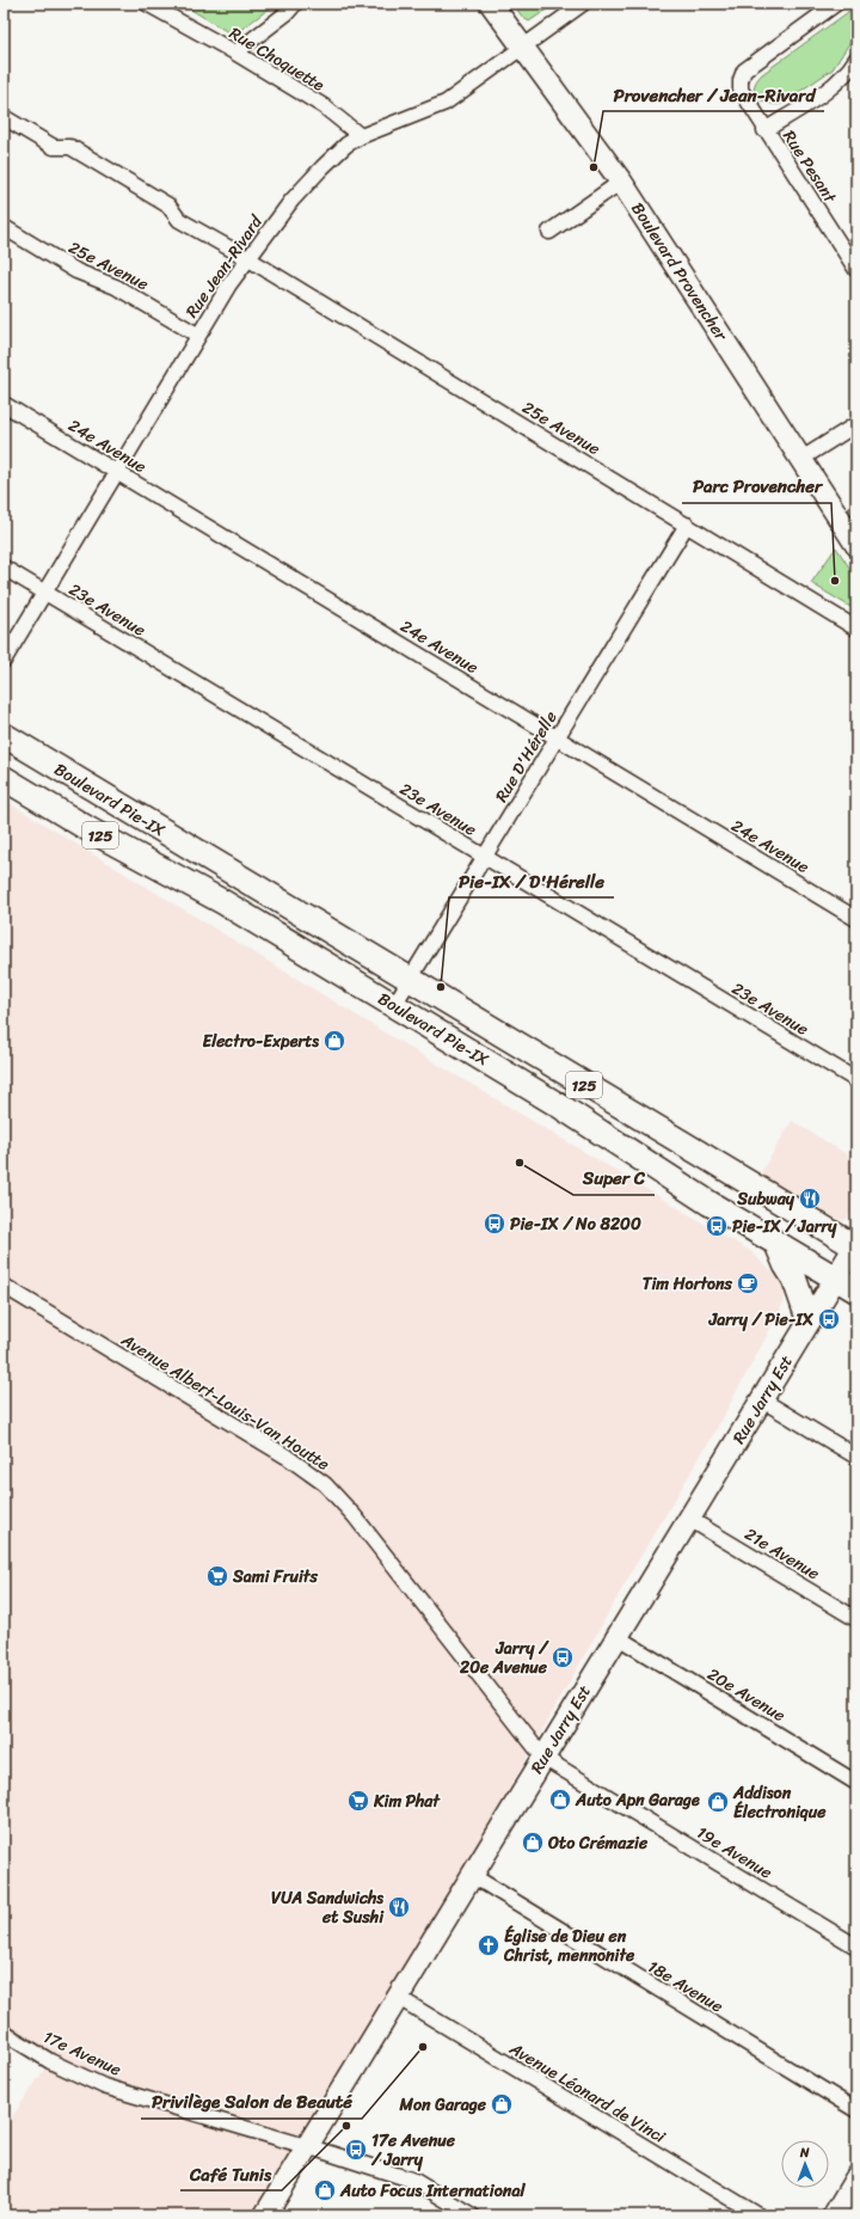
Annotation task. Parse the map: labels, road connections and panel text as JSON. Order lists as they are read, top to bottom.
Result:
{
  "streets": {
    "main road": ["Boulevard Pie-IX", "125"],
    "street": [
      "Rue Choquette",
      "Rue Pesant",
      "25e Avenue",
      "Rue Jean-Rivard",
      "Boulevard Provencher",
      "24e Avenue",
      "23e Avenue",
      "Rue D'Hérelle",
      "Rue Jarry Est",
      "Avenue Albert-Louis-Van Houtte",
      "21e Avenue",
      "20e Avenue",
      "19e Avenue",
      "18e Avenue",
      "17e Avenue",
      "Avenue Léonard de Vinci"
    ]
  },
  "crossings": [
    ["Rue Choquette", "Rue Jean-Rivard"],
    ["25e Avenue", "Rue Jean-Rivard"],
    ["25e Avenue", "Rue D'Hérelle"],
    ["Rue Jean-Rivard", "Boulevard Provencher"],
    ["Rue Jean-Rivard", "24e Avenue"],
    ["Rue Jean-Rivard", "23e Avenue"],
    ["24e Avenue", "Rue D'Hérelle"],
    ["23e Avenue", "Rue D'Hérelle"],
    ["Rue D'Hérelle", "Boulevard Pie-IX"],
    ["Boulevard Pie-IX", "Rue Jarry Est"],
    ["Rue Jarry Est", "Avenue Albert-Louis-Van Houtte"],
    ["Rue Jarry Est", "21e Avenue"],
    ["Rue Jarry Est", "20e Avenue"],
    ["Rue Jarry Est", "19e Avenue"],
    ["Rue Jarry Est", "18e Avenue"],
    ["Rue Jarry Est", "17e Avenue"],
    ["Rue Jarry Est", "Avenue Léonard de Vinci"],
    ["Avenue Albert-Louis-Van Houtte", "19e Avenue"]
  ],
  "places": {
    "other": [
      "Provencher / Jean-Rivard",
      "Parc Provencher",
      "Pie-IX / D'Hérelle",
      "Super C",
      "Privilège Salon de Beauté",
      "Café Tunis"
    ],
    "shop": [
      "Electro-Experts",
      "Auto Apn Garage",
      "Addison Électronique",
      "Oto Crémazie",
      "Mon Garage",
      "Auto Focus International"
    ],
    "restaurant": ["Subway", "VUA Sandwichs et Sushi"],
    "bus stop": [
      "Pie-IX / No 8200",
      "Pie-IX / Jarry",
      "Jarry / Pie-IX",
      "Jarry / 20e Avenue",
      "17e Avenue / Jarry"
    ],
    "cafe": ["Tim Hortons"],
    "supermarket": ["Sami Fruits", "Kim Phat"],
    "church": ["Église de Dieu en Christ, mennonite"]
  },
  "north": "top"
}
